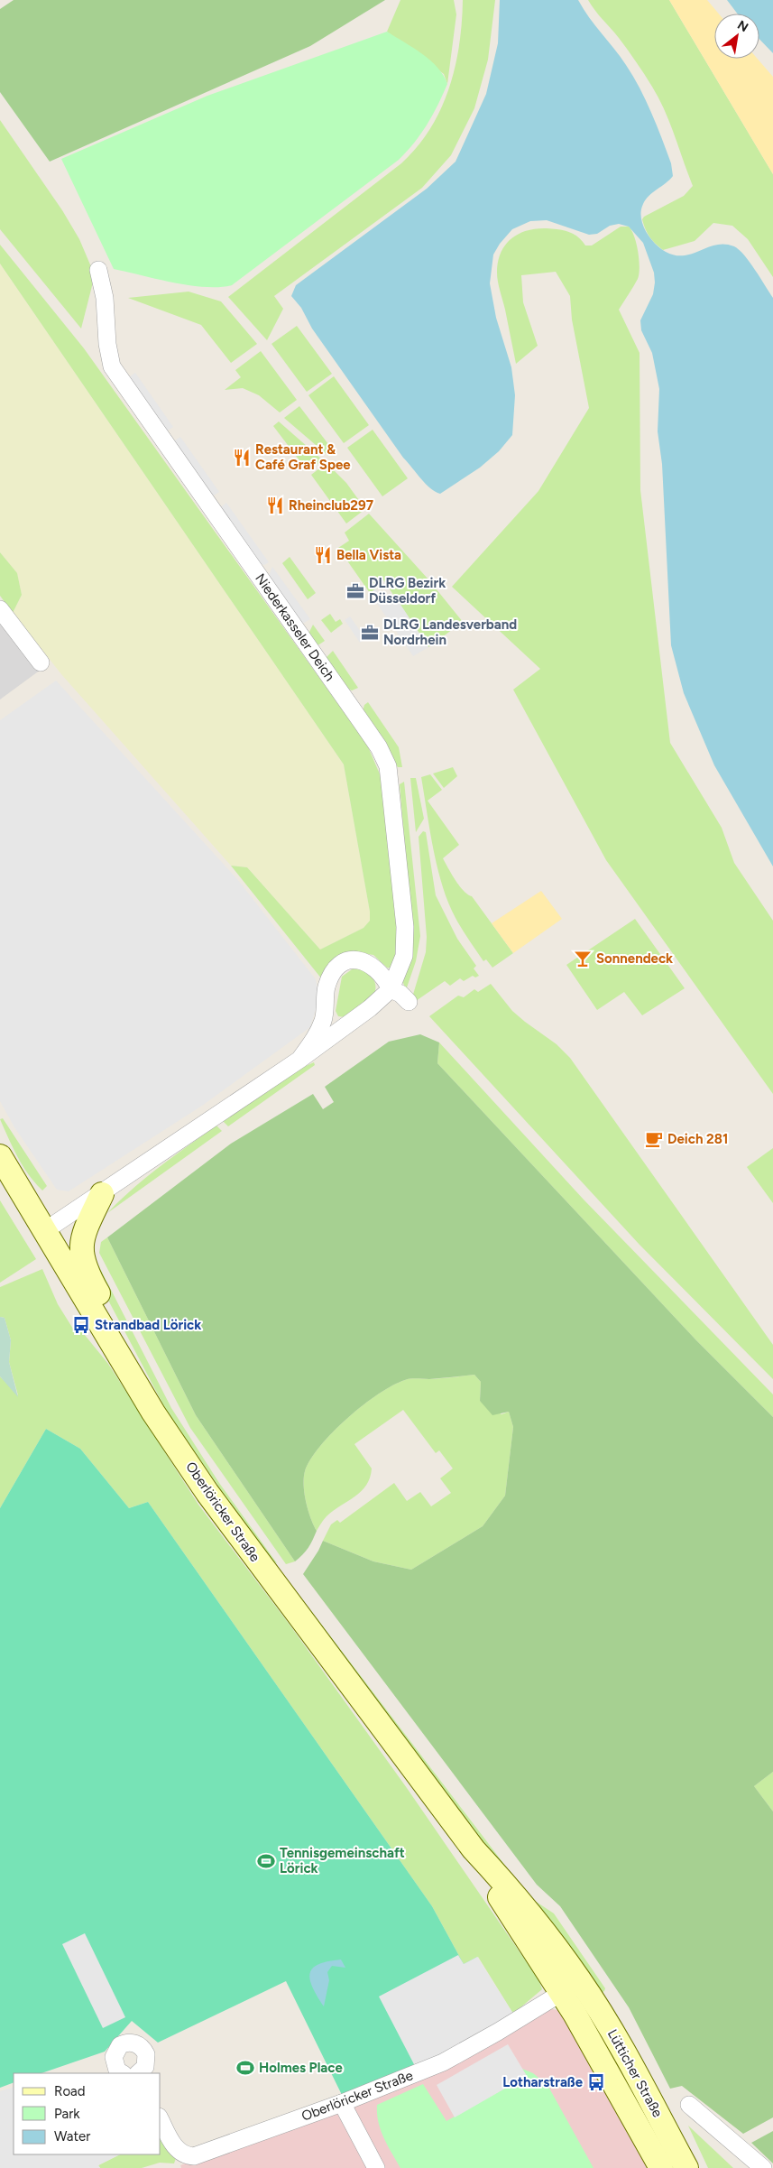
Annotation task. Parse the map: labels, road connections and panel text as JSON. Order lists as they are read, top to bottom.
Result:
{
  "streets": {
    "main road": ["Oberlöricker Straße", "Lütticher Straße"],
    "street": ["Niederkasseler Deich"]
  },
  "crossings": [
    ["Oberlöricker Straße", "Lütticher Straße"]
  ],
  "places": {
    "restaurant": ["Restaurant & Café Graf Spee", "Rheinclub297", "Bella Vista"],
    "office": ["DLRG Bezirk Düsseldorf", "DLRG Landesverband Nordrhein"],
    "bar": ["Sonnendeck"],
    "cafe": ["Deich 281"],
    "bus stop": ["Strandbad Lörick", "Lotharstraße"],
    "sports": ["Tennisgemeinschaft Lörick", "Holmes Place"]
  },
  "legend": ["Road", "Park", "Water"],
  "north": "top right"
}
